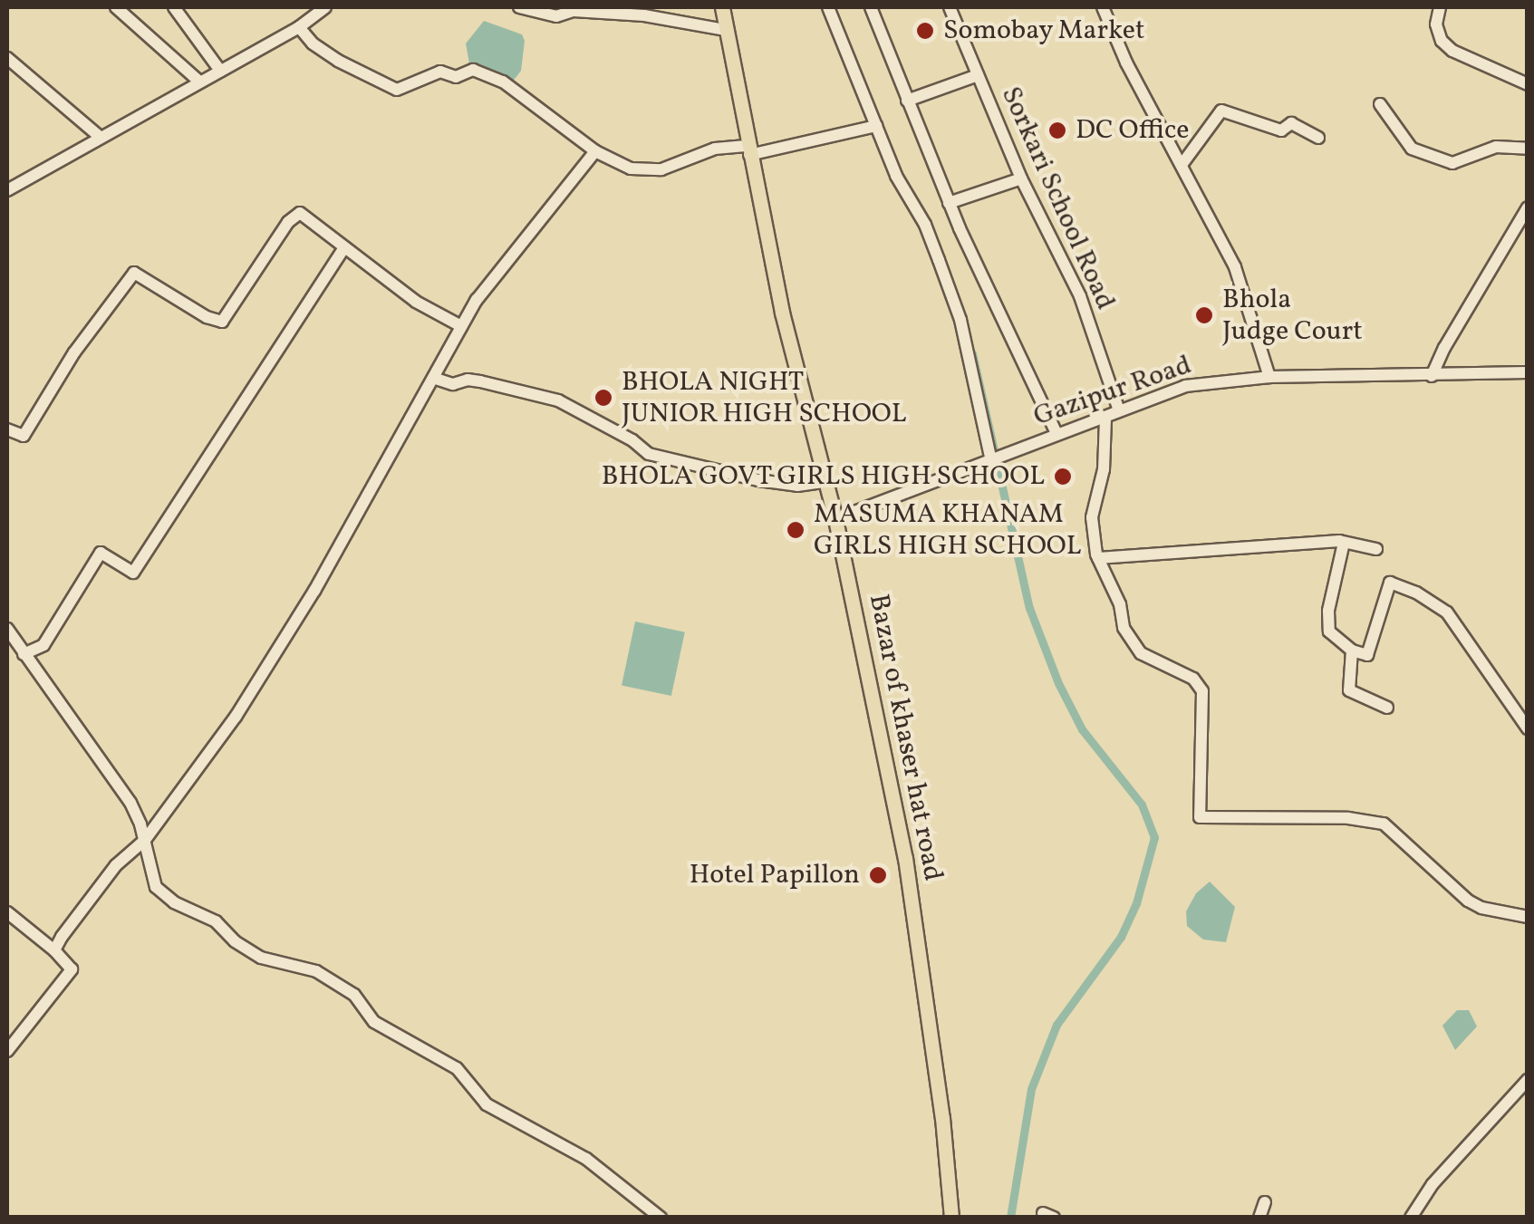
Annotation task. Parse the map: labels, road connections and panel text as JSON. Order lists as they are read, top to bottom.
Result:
{
  "streets": {
    "main road": ["Bazar of khaser hat road"],
    "street": ["Sorkari School Road", "Gazipur Road"]
  },
  "crossings": [
    ["Sorkari School Road", "Gazipur Road"],
    ["Gazipur Road", "Bazar of khaser hat road"]
  ],
  "places": [
    "Somobay Market",
    "DC Office",
    "Bhola Judge Court",
    "BHOLA NIGHT JUNIOR HIGH SCHOOL",
    "BHOLA GOVT GIRLS HIGH SCHOOL",
    "MASUMA KHANAM GIRLS HIGH SCHOOL",
    "Hotel Papillon"
  ]
}
